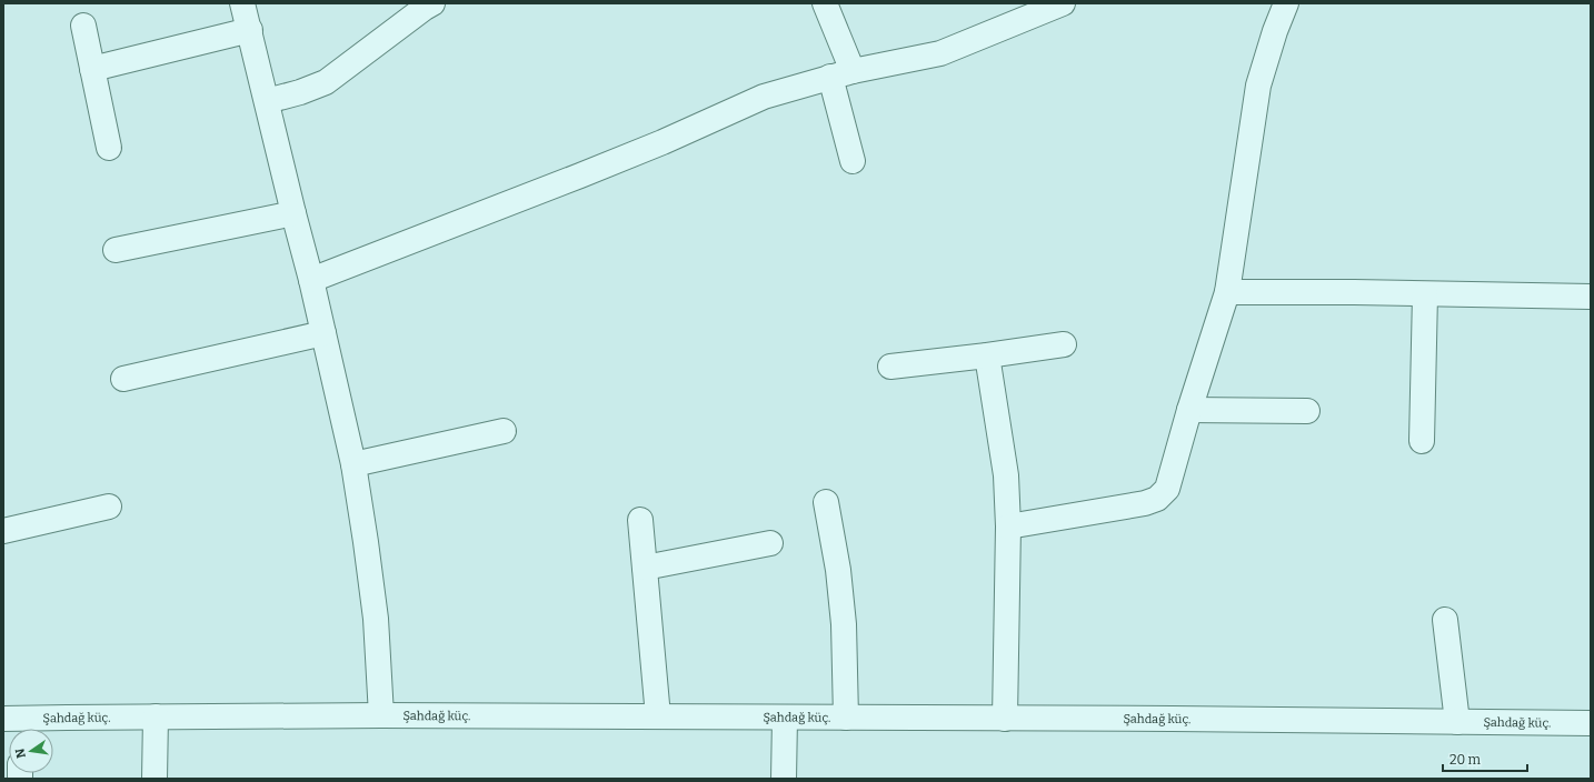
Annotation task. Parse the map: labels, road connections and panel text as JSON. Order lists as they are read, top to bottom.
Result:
{
  "streets": {
    "street": ["Şahdağ küç."]
  },
  "scale_bar": "20 m",
  "north": "left"
}
